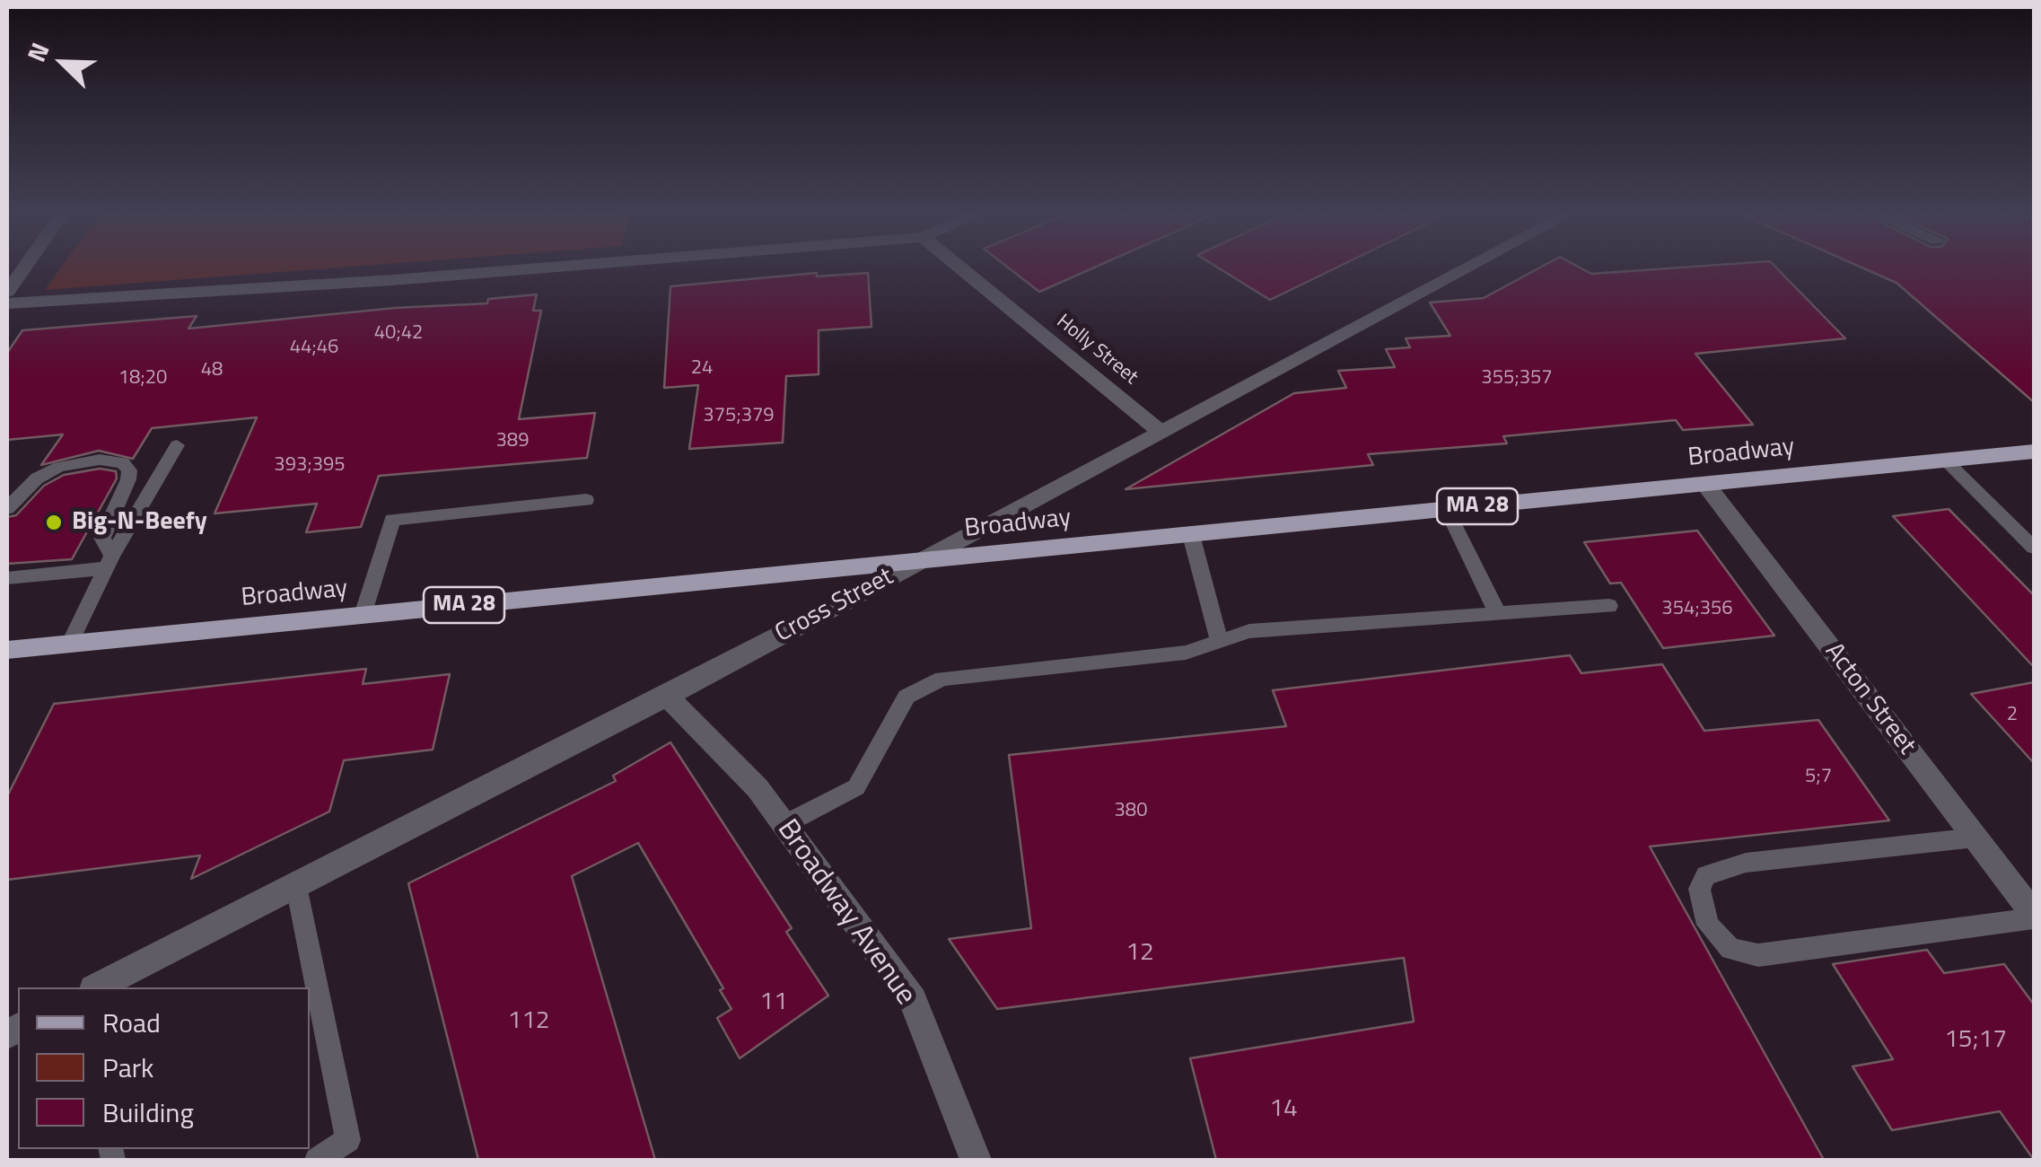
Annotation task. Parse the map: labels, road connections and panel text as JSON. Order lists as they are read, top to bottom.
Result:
{
  "streets": {
    "main road": ["Broadway", "MA 28"],
    "street": [
      "Holly Street",
      "Cross Street",
      "Acton Street",
      "Broadway Avenue"
    ]
  },
  "crossings": [
    ["Holly Street", "Cross Street"],
    ["Broadway", "Cross Street"],
    ["Broadway", "Acton Street"],
    ["Cross Street", "Broadway Avenue"]
  ],
  "places": ["Big-N-Beefy"],
  "house_numbers": [
    "40;42",
    "44;46",
    "24",
    "48",
    "18;20",
    "355;357",
    "375;379",
    "389",
    "393;395",
    "354;356",
    "2",
    "5;7",
    "380",
    "12",
    "11",
    "112",
    "15;17",
    "14"
  ],
  "legend": ["Road", "Park", "Building"],
  "north": "top left"
}
